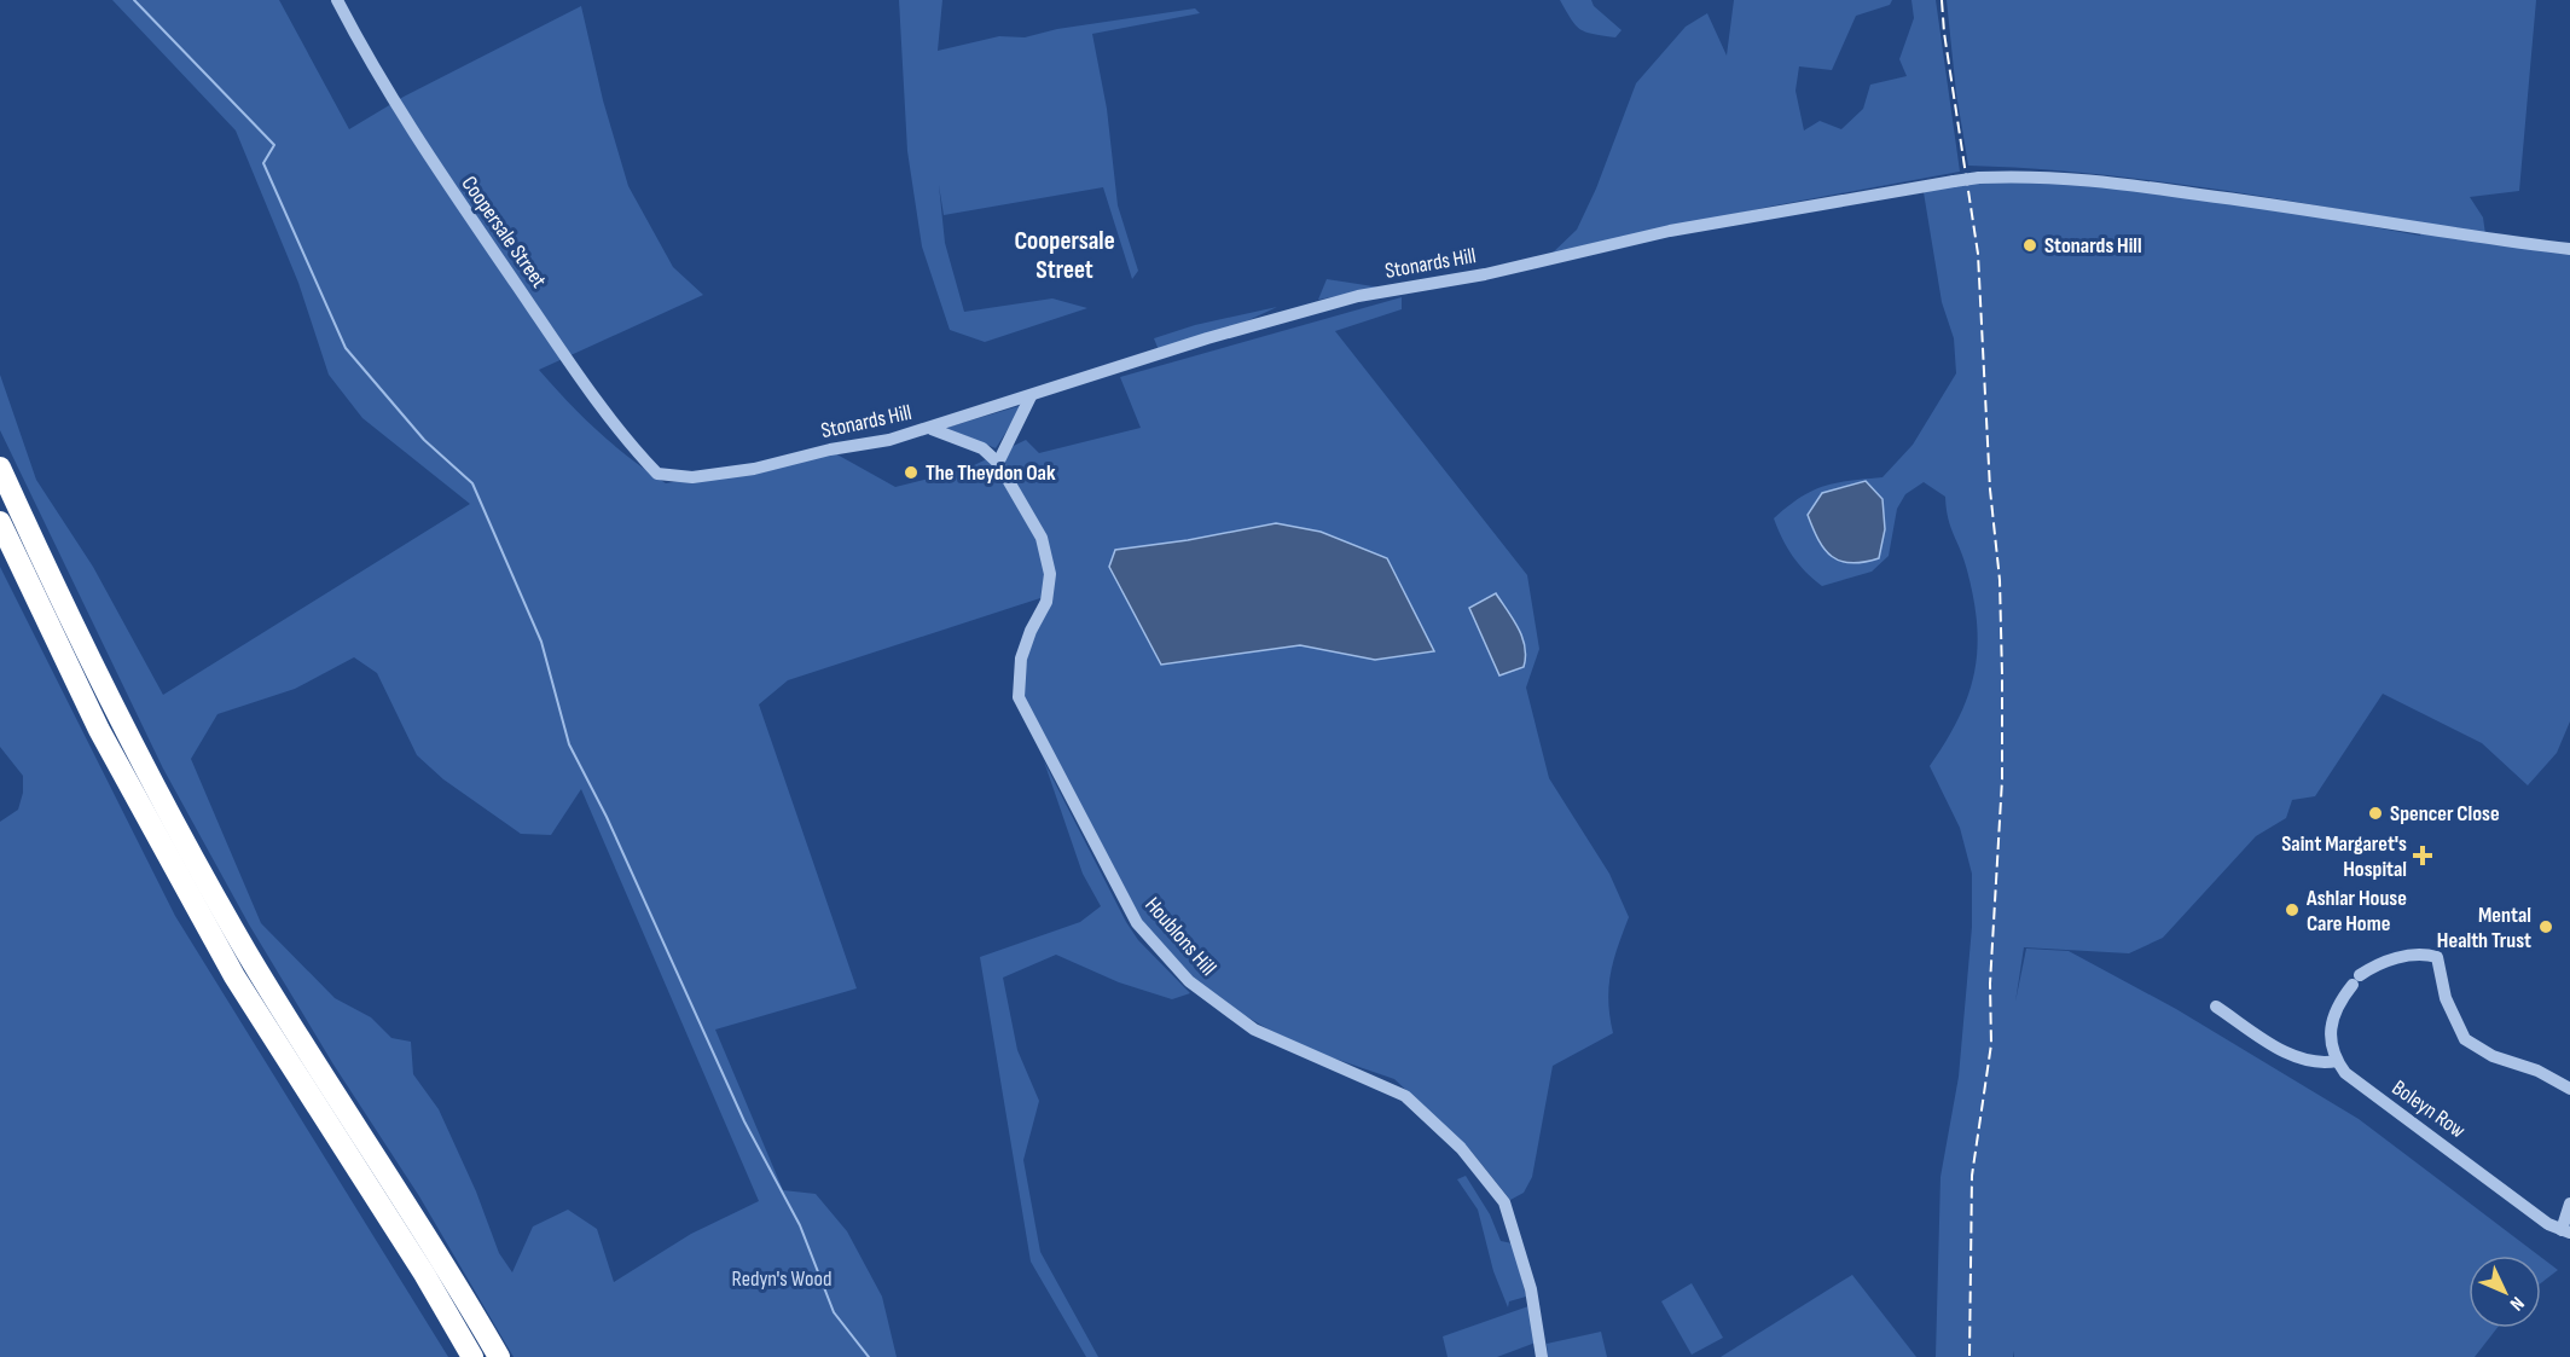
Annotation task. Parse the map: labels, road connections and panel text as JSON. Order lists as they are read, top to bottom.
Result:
{
  "streets": {
    "street": [
      "Coopersale Street",
      "Stonards Hill",
      "Houblons Hill",
      "Boleyn Row"
    ]
  },
  "crossings": [
    ["Coopersale Street", "Stonards Hill"],
    ["Stonards Hill", "Houblons Hill"]
  ],
  "districts": ["Coopersale Street"],
  "parks": ["Redyn's Wood"],
  "places": {
    "other": [
      "Stonards Hill",
      "The Theydon Oak",
      "Spencer Close",
      "Ashlar House Care Home",
      "Mental Health Trust"
    ],
    "health": ["Saint Margaret's Hospital"]
  },
  "north": "bottom right"
}
